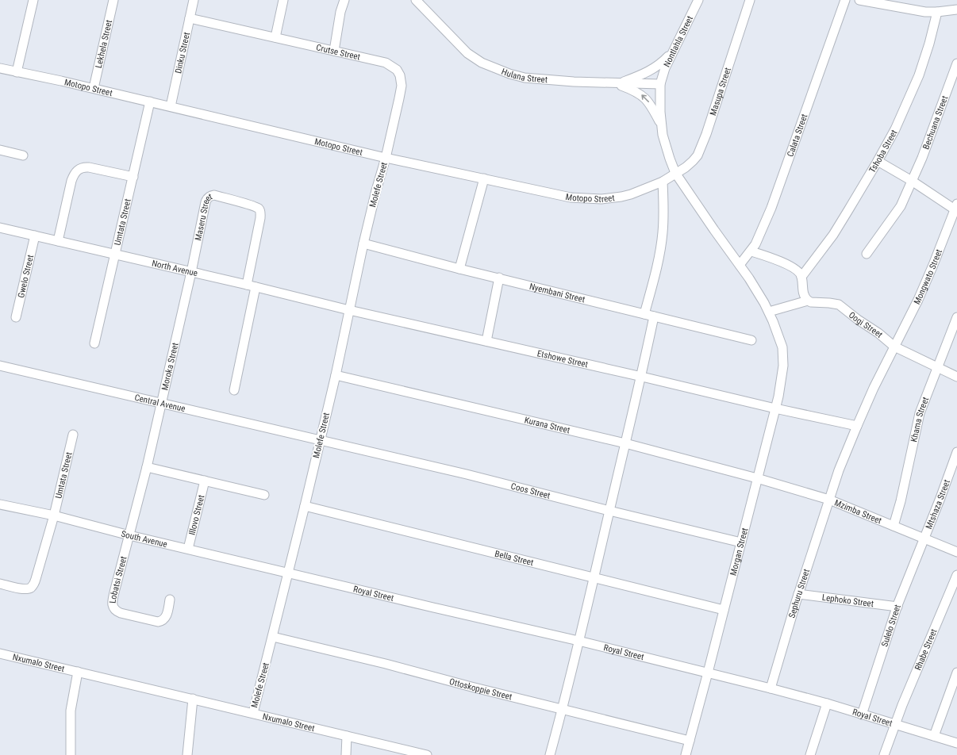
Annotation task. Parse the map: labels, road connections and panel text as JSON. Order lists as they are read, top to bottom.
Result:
{
  "streets": {
    "street": [
      "Nontlahla Street",
      "Lekhela Street",
      "Crutse Street",
      "Dinku Street",
      "Hulana Street",
      "Motopo Street",
      "Masupa Street",
      "Bechuana Street",
      "Calata Street",
      "Tshoba Street",
      "Molefe Street",
      "Maseru Street",
      "Umtata Street",
      "North Avenue",
      "Gwelo Street",
      "Mongwato Street",
      "Nyembani Street",
      "Oogi Street",
      "Etshowe Street",
      "Moroka Street",
      "Central Avenue",
      "Khama Street",
      "Kurana Street",
      "Coos Street",
      "Mtshaza Street",
      "Mzimba Street",
      "Illovo Street",
      "South Avenue",
      "Morgan Street",
      "Bella Street",
      "Lobatsi Street",
      "Royal Street",
      "Sephuru Street",
      "Lephoko Street",
      "Sulelo Street",
      "Rhabe Street",
      "Nxumalo Street",
      "Ottoskoppie Street"
    ]
  },
  "crossings": [
    ["Nontlahla Street", "Hulana Street"],
    ["Nontlahla Street", "Morgan Street"],
    ["Lekhela Street", "Motopo Street"],
    ["Crutse Street", "Dinku Street"],
    ["Crutse Street", "Motopo Street"],
    ["Crutse Street", "Molefe Street"],
    ["Dinku Street", "Motopo Street"],
    ["Motopo Street", "Masupa Street"],
    ["Motopo Street", "Molefe Street"],
    ["Motopo Street", "Umtata Street"],
    ["Motopo Street", "Morgan Street"],
    ["Masupa Street", "Morgan Street"],
    ["Calata Street", "Morgan Street"],
    ["Molefe Street", "North Avenue"],
    ["Molefe Street", "Nyembani Street"],
    ["Molefe Street", "Etshowe Street"],
    ["Molefe Street", "Central Avenue"],
    ["Molefe Street", "Kurana Street"],
    ["Molefe Street", "Coos Street"],
    ["Molefe Street", "South Avenue"],
    ["Molefe Street", "Bella Street"],
    ["Molefe Street", "Royal Street"],
    ["Molefe Street", "Nxumalo Street"],
    ["Molefe Street", "Ottoskoppie Street"],
    ["Maseru Street", "North Avenue"],
    ["Maseru Street", "Moroka Street"],
    ["Umtata Street", "North Avenue"],
    ["Umtata Street", "South Avenue"],
    ["North Avenue", "Gwelo Street"],
    ["North Avenue", "Etshowe Street"],
    ["North Avenue", "Moroka Street"],
    ["Mongwato Street", "Oogi Street"],
    ["Mongwato Street", "Etshowe Street"],
    ["Mongwato Street", "Sephuru Street"],
    ["Oogi Street", "Khama Street"],
    ["Oogi Street", "Morgan Street"],
    ["Etshowe Street", "Morgan Street"],
    ["Etshowe Street", "Sephuru Street"],
    ["Moroka Street", "Central Avenue"],
    ["Moroka Street", "South Avenue"],
    ["Moroka Street", "Lobatsi Street"],
    ["Central Avenue", "Coos Street"],
    ["Khama Street", "Mzimba Street"],
    ["Kurana Street", "Mzimba Street"],
    ["Kurana Street", "Morgan Street"],
    ["Coos Street", "Morgan Street"],
    ["Mtshaza Street", "Mzimba Street"],
    ["Mtshaza Street", "Sulelo Street"],
    ["Mzimba Street", "Morgan Street"],
    ["Mzimba Street", "Sephuru Street"],
    ["Mzimba Street", "Sulelo Street"],
    ["Illovo Street", "South Avenue"],
    ["South Avenue", "Lobatsi Street"],
    ["South Avenue", "Royal Street"],
    ["Morgan Street", "Bella Street"],
    ["Morgan Street", "Royal Street"],
    ["Morgan Street", "Ottoskoppie Street"],
    ["Royal Street", "Sephuru Street"],
    ["Royal Street", "Sulelo Street"],
    ["Royal Street", "Rhabe Street"],
    ["Sephuru Street", "Lephoko Street"],
    ["Lephoko Street", "Sulelo Street"]
  ]
}
